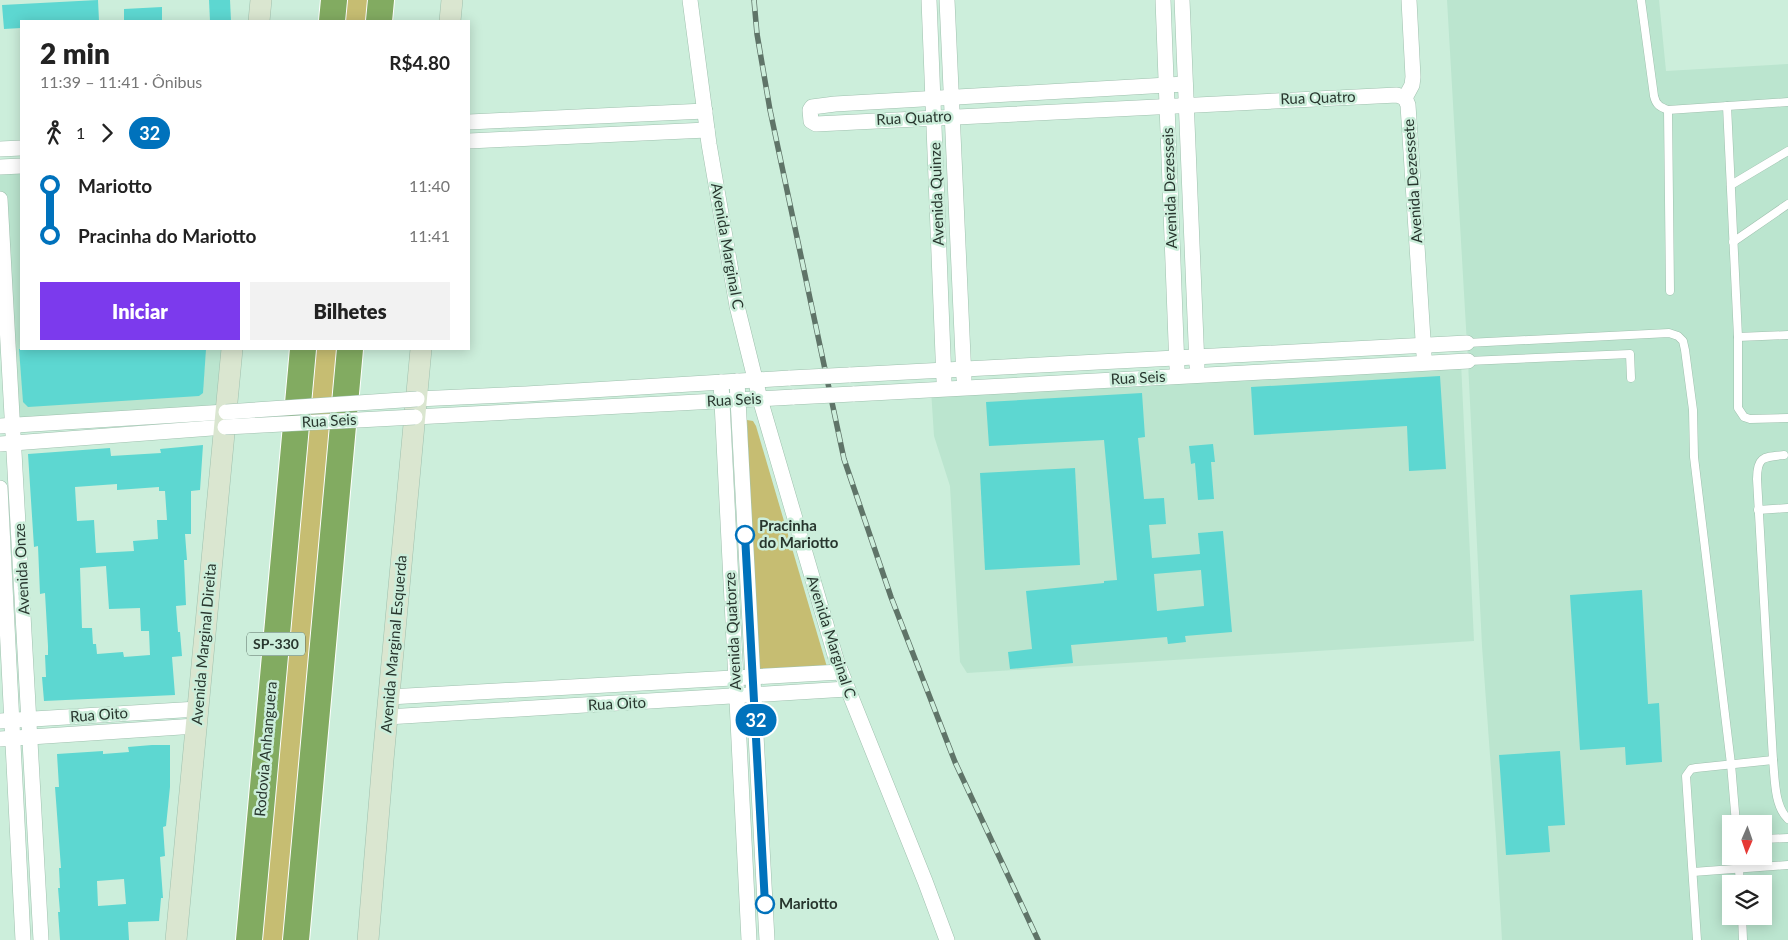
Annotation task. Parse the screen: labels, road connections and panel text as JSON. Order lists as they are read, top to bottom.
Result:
{
  "streets": {
    "highway": ["SP-330", "Rodovia Anhanguera"],
    "main road": ["Avenida Marginal Direita", "Avenida Marginal Esquerda"],
    "street": [
      "Rua Quatro",
      "Avenida Dezessete",
      "Avenida Dezesseis",
      "Avenida Quinze",
      "Avenida Marginal C",
      "Rua Seis",
      "Avenida Onze",
      "Avenida Quatorze",
      "Rua Oito"
    ]
  },
  "crossings": [
    ["Rua Quatro", "Avenida Dezessete"],
    ["Rua Quatro", "Avenida Dezesseis"],
    ["Rua Quatro", "Avenida Quinze"],
    ["Avenida Dezessete", "Rua Seis"],
    ["Avenida Dezesseis", "Rua Seis"],
    ["Avenida Quinze", "Rua Seis"],
    ["Avenida Marginal C", "Rua Seis"],
    ["Avenida Marginal C", "Rua Oito"],
    ["Rua Seis", "Avenida Onze"],
    ["Rua Seis", "Avenida Quatorze"],
    ["Rua Seis", "Avenida Marginal Direita"],
    ["Rua Seis", "Avenida Marginal Esquerda"],
    ["Avenida Onze", "Rua Oito"],
    ["Avenida Quatorze", "Rua Oito"],
    ["Avenida Marginal Direita", "Rua Oito"],
    ["Avenida Marginal Esquerda", "Rua Oito"]
  ],
  "places": ["Pracinha do Mariotto", "Mariotto"],
  "lines": ["bus line 32"],
  "north": "bottom",
  "page": {
    "on_map": "32",
    "heading": ["2 min", "11:39 – 11:41 · Ônibus", "R$4.80"],
    "legs": ["1", "32"],
    "list": [
      {
        "name": "Mariotto",
        "value": "11:40"
      },
      {
        "name": "Pracinha do Mariotto",
        "value": "11:41"
      }
    ],
    "buttons": ["Iniciar", "Bilhetes"]
  }
}
